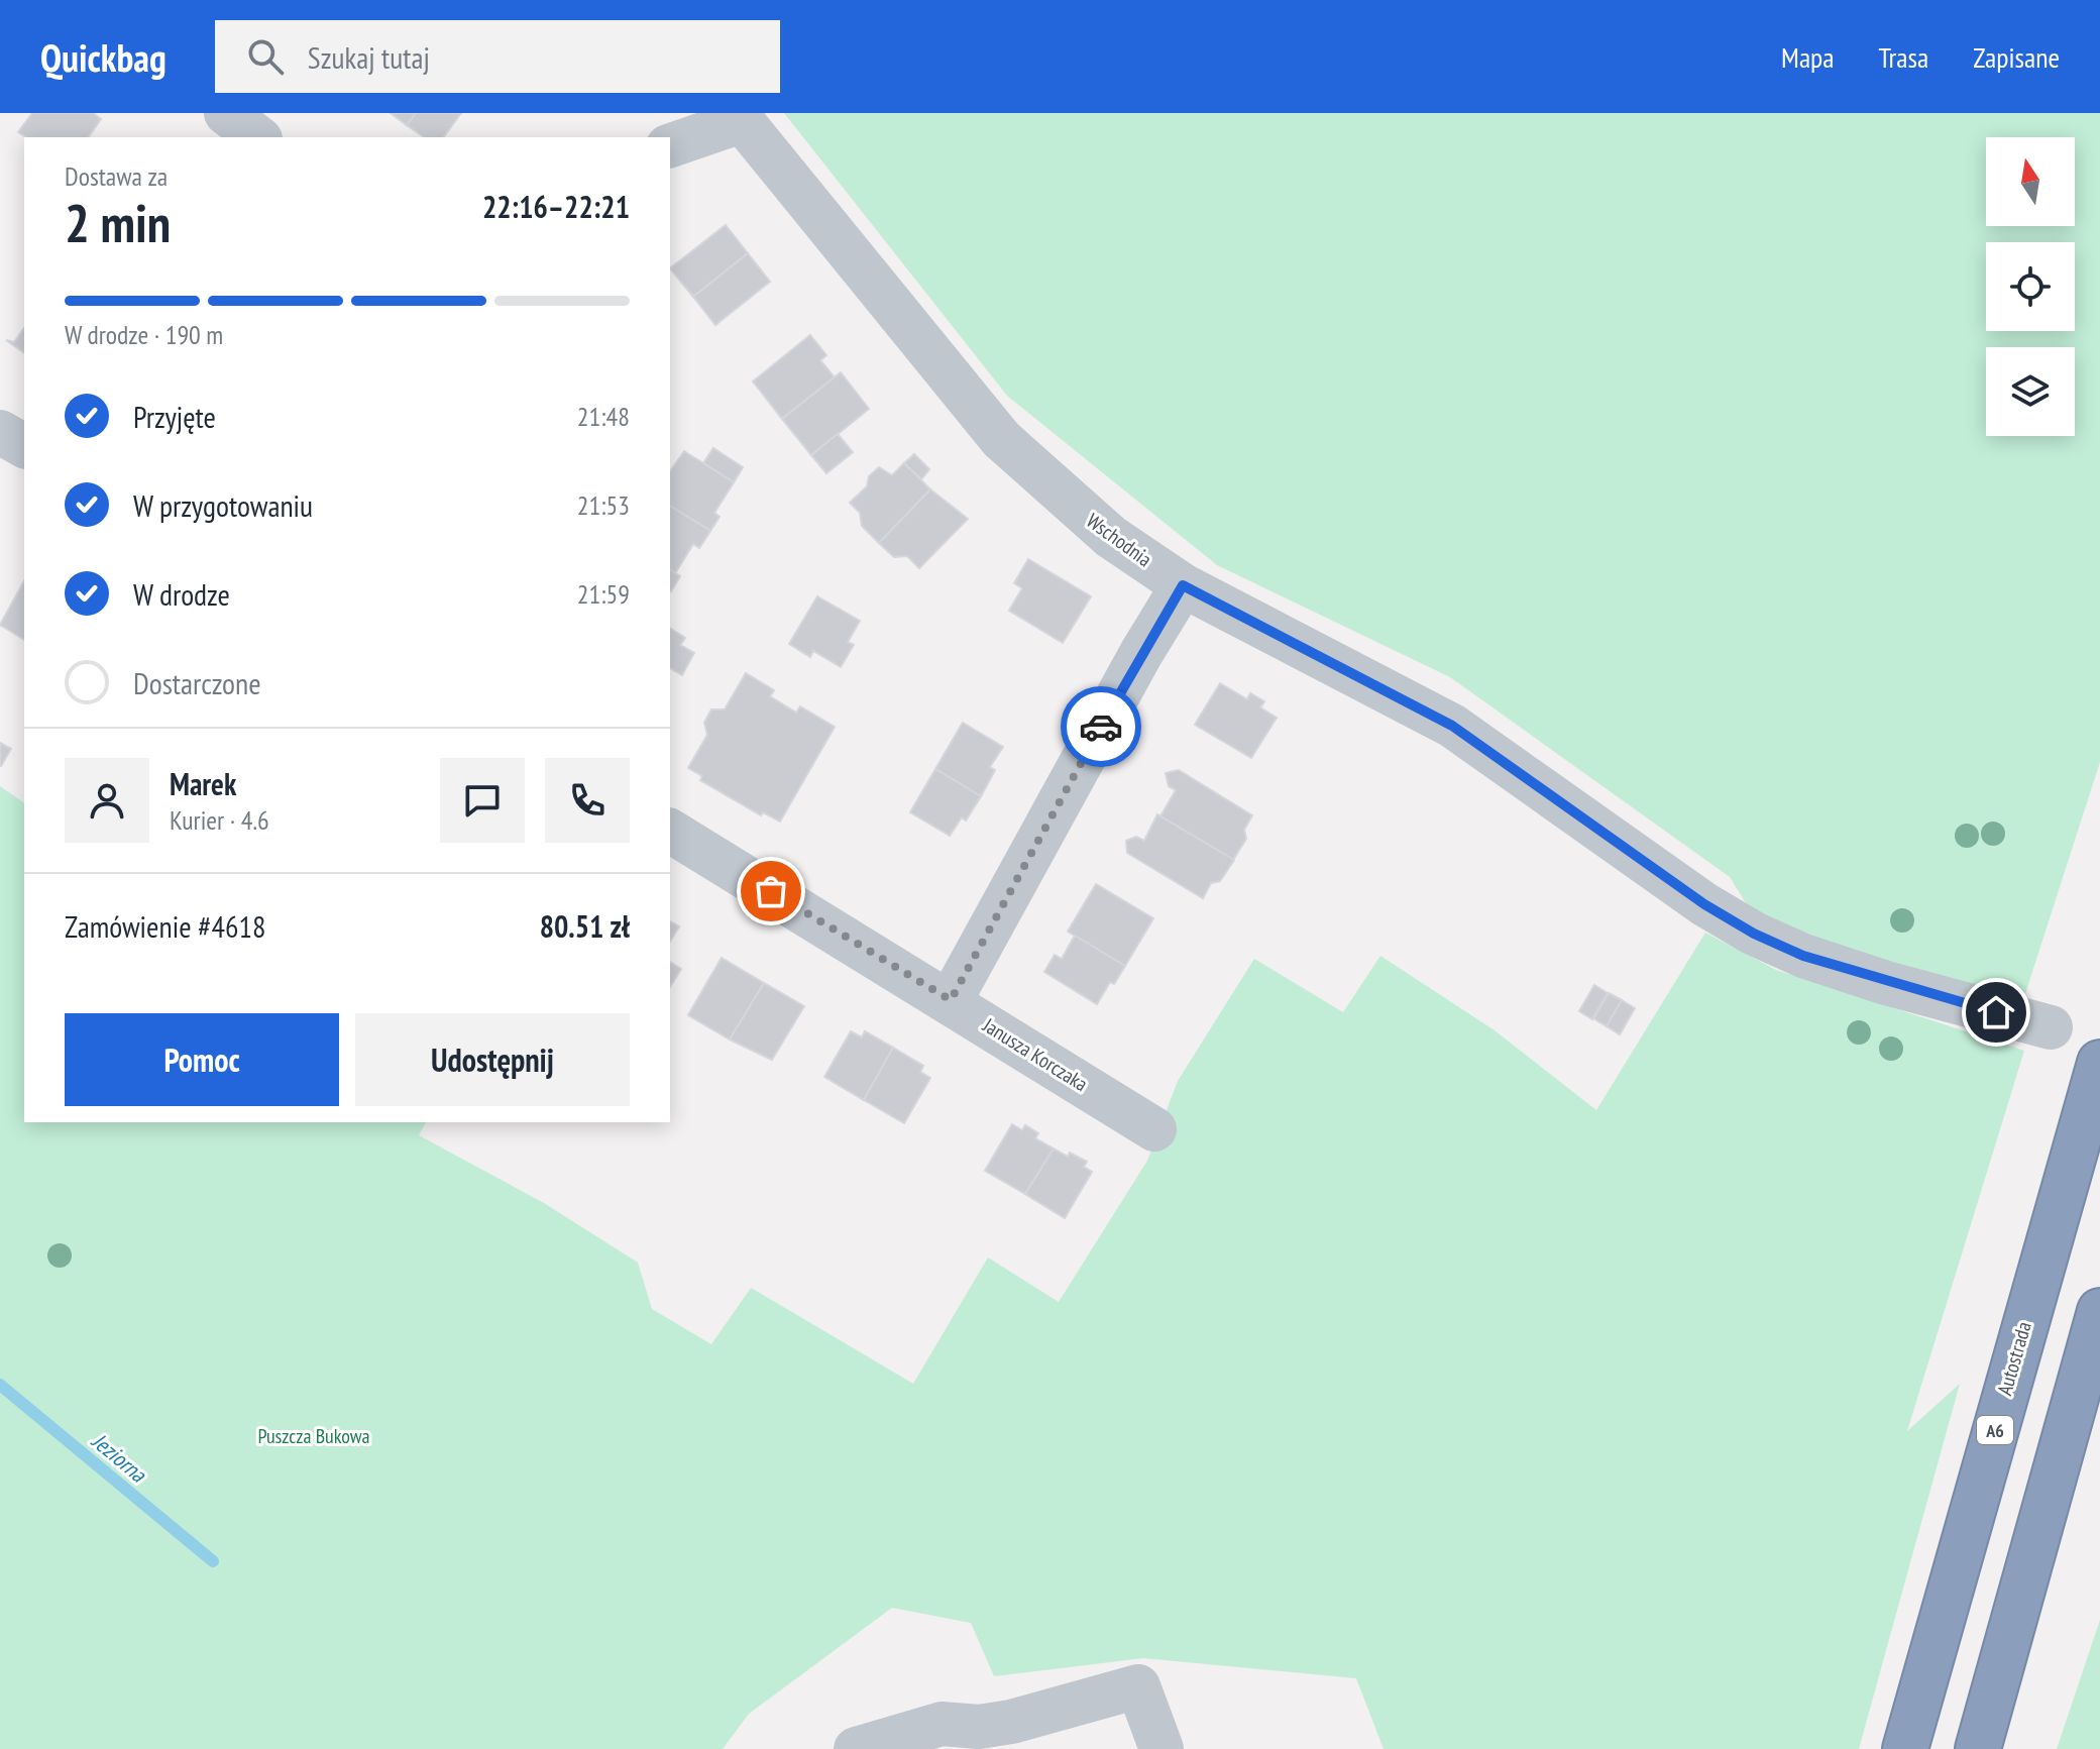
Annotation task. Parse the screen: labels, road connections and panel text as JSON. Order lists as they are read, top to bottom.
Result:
{
  "streets": {
    "highway": ["Autostrada", "A6"],
    "street": ["Wschodnia", "Janusza Korczaka"]
  },
  "water": ["Jeziorna"],
  "parks": ["Puszcza Bukowa"],
  "north": "top",
  "page": {
    "header": "Quickbag",
    "search": "Szukaj tutaj",
    "nav": ["Mapa", "Trasa", "Zapisane"],
    "heading": ["2 min", "Dostawa za", "22:16–22:21"],
    "panel": [
      "Marek",
      "Kurier · 4.6",
      "Zamówienie #4618",
      "80.51 zł"
    ],
    "bar": "W drodze · 190 m",
    "list": [
      ["Przyjęte", "21:48"],
      ["W przygotowaniu", "21:53"],
      ["W drodze", "21:59"],
      "Dostarczone"
    ],
    "buttons": ["Pomoc", "Udostępnij"]
  }
}
